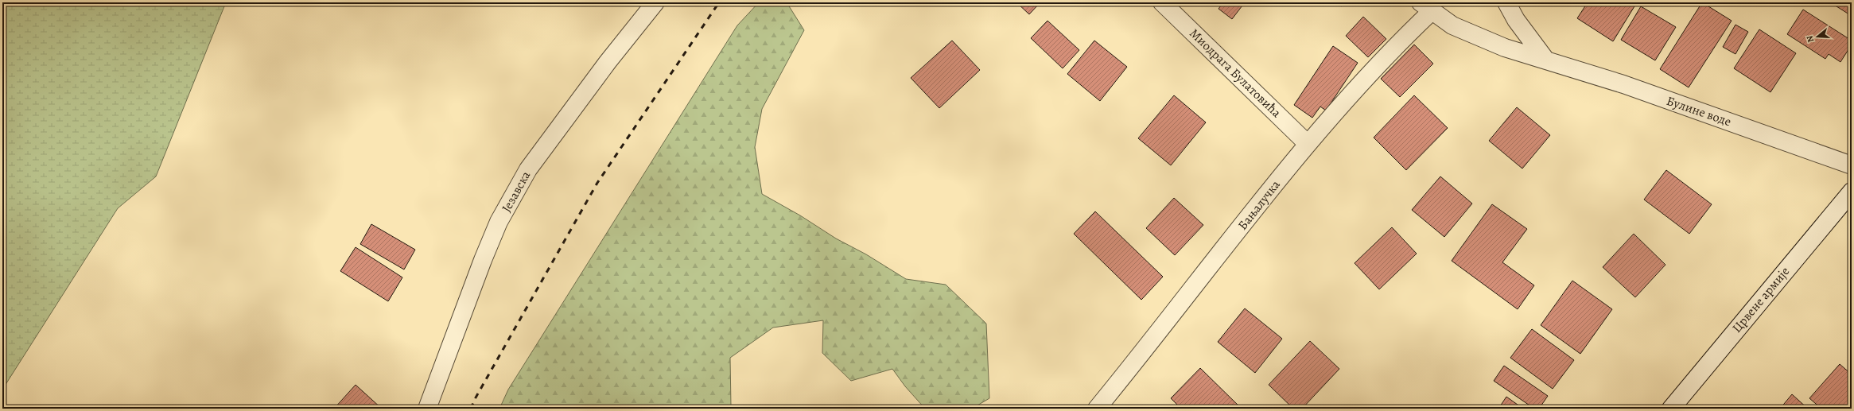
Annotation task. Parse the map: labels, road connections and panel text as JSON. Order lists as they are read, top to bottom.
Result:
{
  "streets": {
    "street": [
      "Миодрага Булатовића",
      "Булине воде",
      "Језавска",
      "Бањалучка",
      "Црвене армије"
    ]
  },
  "crossings": [
    ["Миодрага Булатовића", "Бањалучка"],
    ["Булине воде", "Бањалучка"]
  ],
  "north": "left"
}
